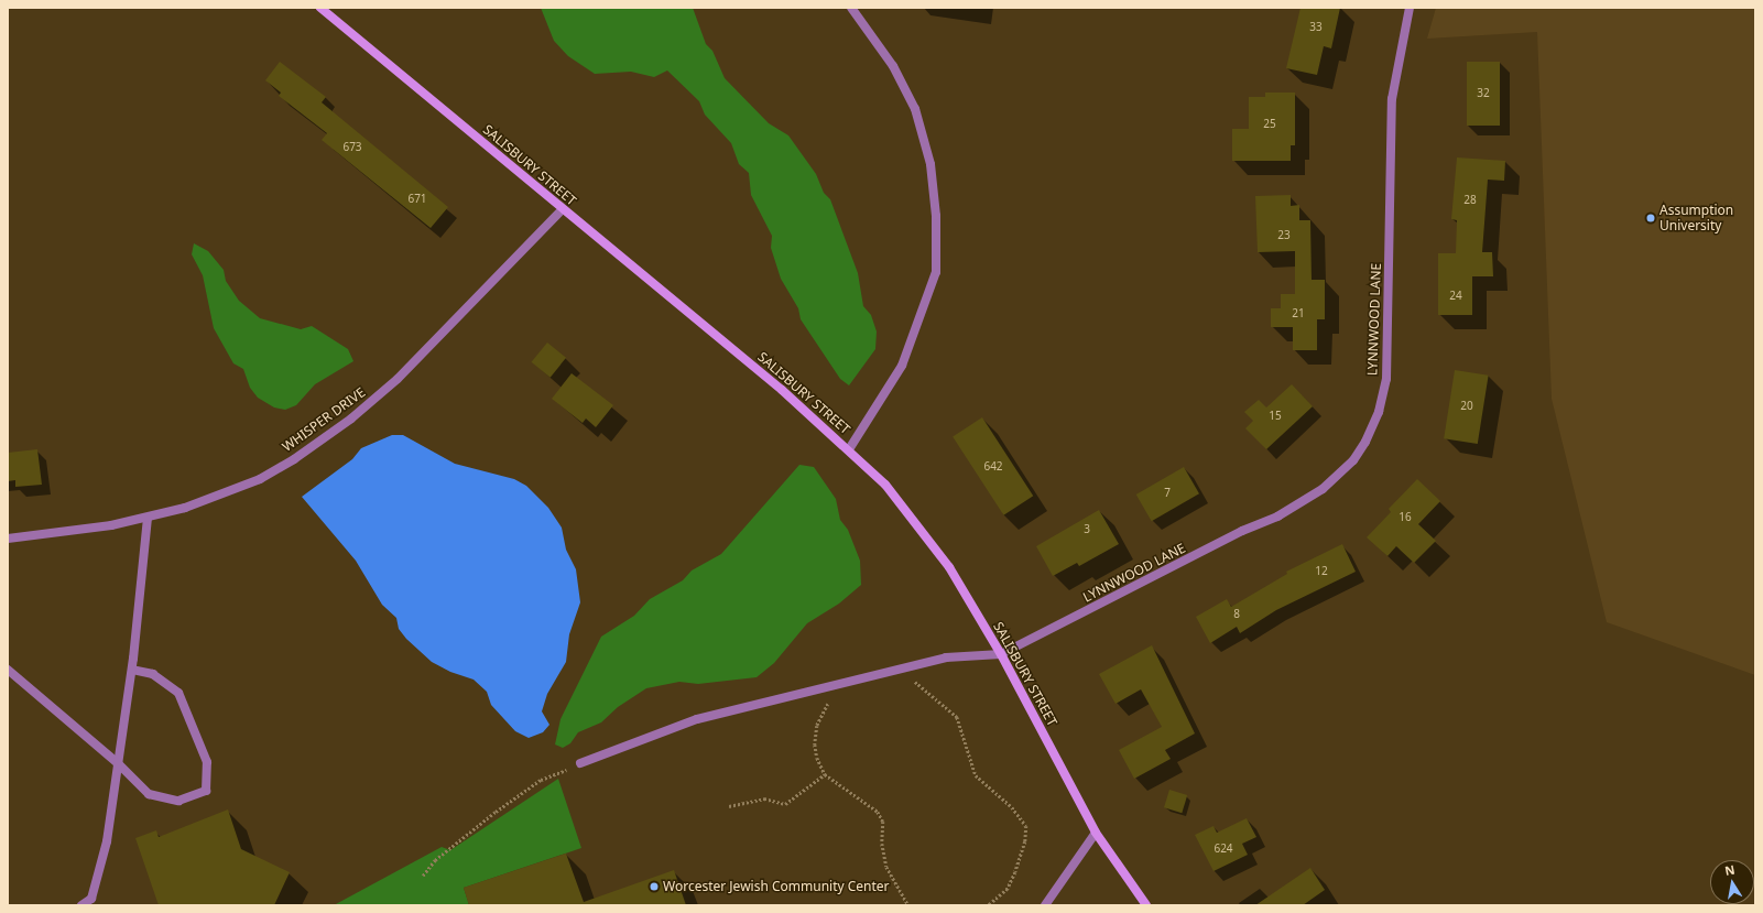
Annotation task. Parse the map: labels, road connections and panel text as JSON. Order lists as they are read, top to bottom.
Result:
{
  "streets": {
    "main road": ["SALISBURY STREET"],
    "street": ["LYNNWOOD LANE", "WHISPER DRIVE"]
  },
  "crossings": [
    ["SALISBURY STREET", "LYNNWOOD LANE"],
    ["SALISBURY STREET", "WHISPER DRIVE"]
  ],
  "places": ["Assumption University", "Worcester Jewish Community Center"],
  "house_numbers": [
    "33",
    "32",
    "25",
    "673",
    "671",
    "28",
    "23",
    "24",
    "21",
    "20",
    "15",
    "642",
    "7",
    "16",
    "3",
    "12",
    "8",
    "624"
  ],
  "north": "top"
}
